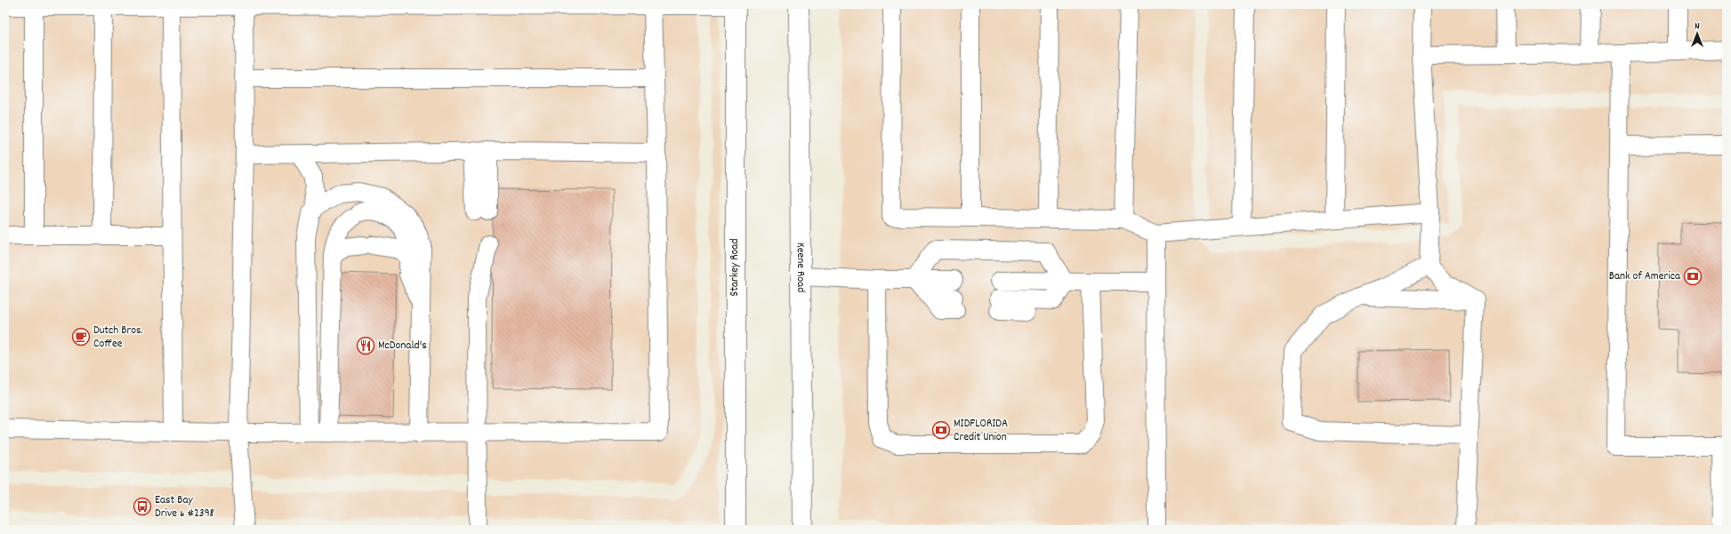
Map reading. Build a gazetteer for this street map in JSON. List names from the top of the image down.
{
  "streets": {
    "main road": ["Starkey Road", "Keene Road"]
  },
  "places": {
    "bank": ["Bank of America", "MIDFLORIDA Credit Union"],
    "cafe": ["Dutch Bros. Coffee"],
    "restaurant": ["McDonald's"],
    "bus stop": ["East Bay Drive & #2398"]
  },
  "north": "top"
}
